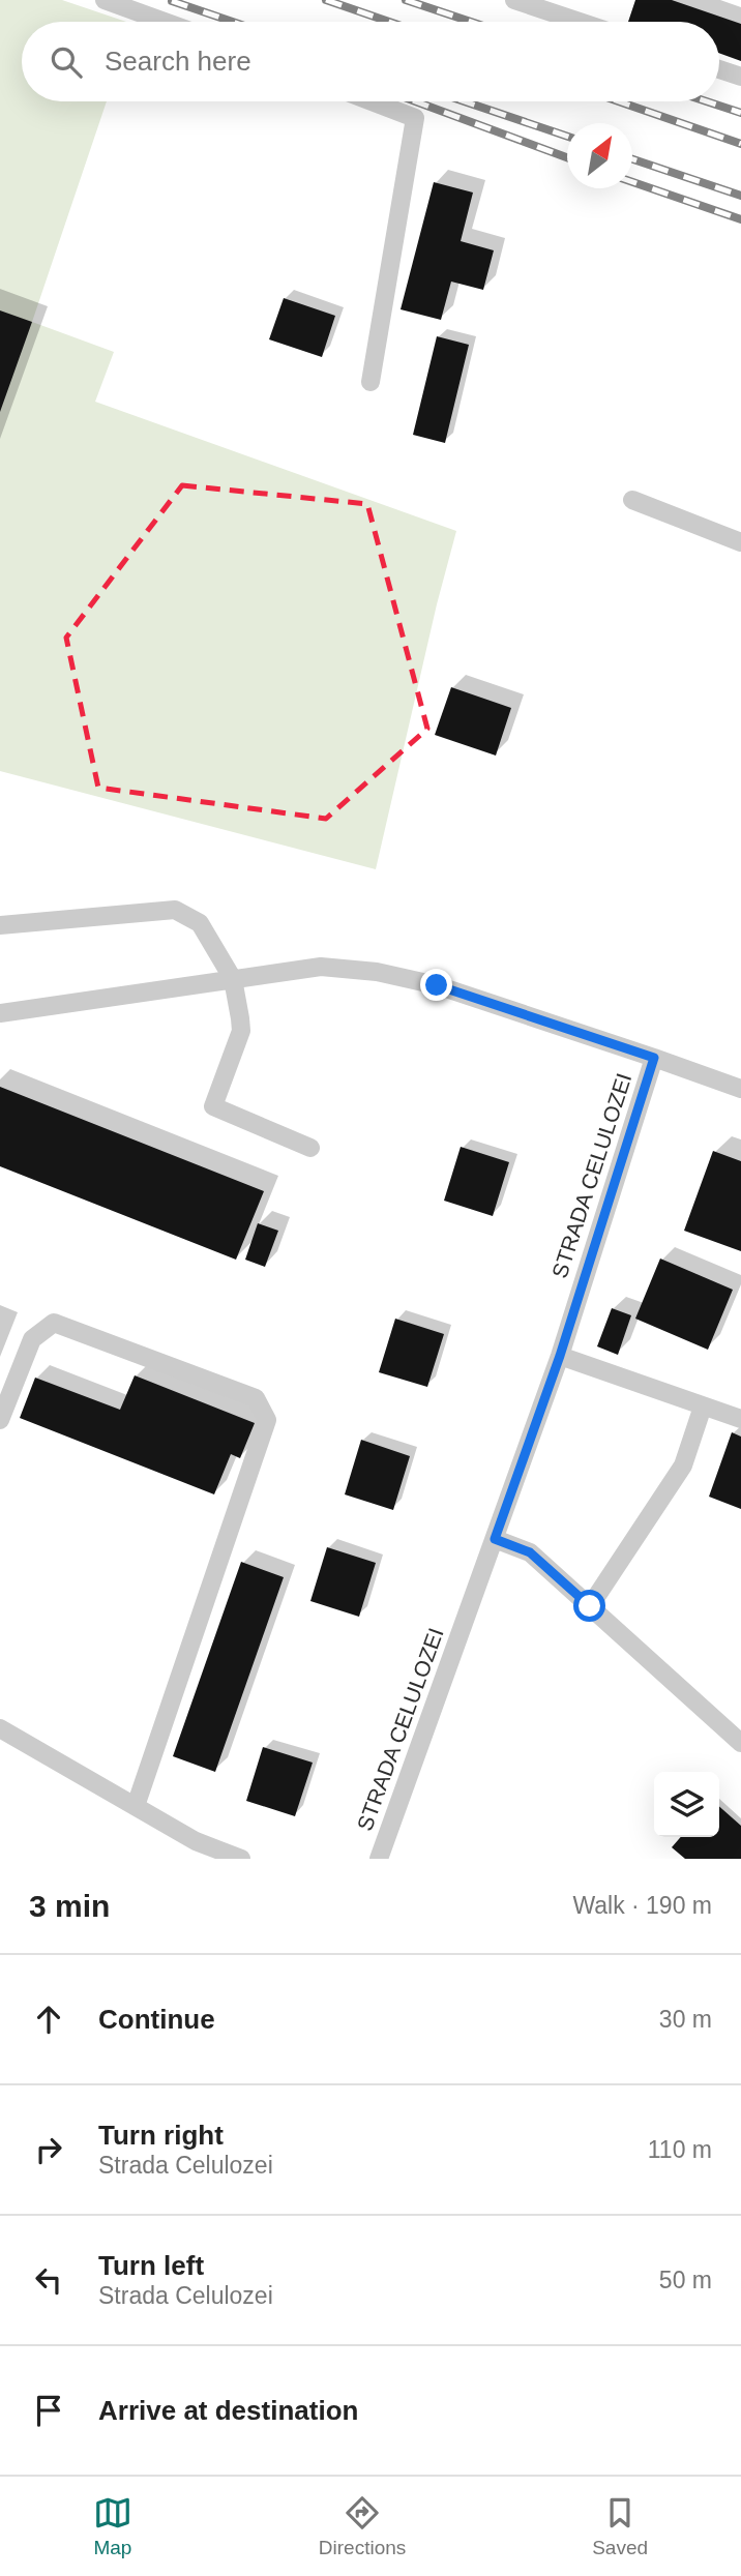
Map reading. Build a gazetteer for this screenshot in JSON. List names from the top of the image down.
{
  "streets": {
    "lane": ["STRADA CELULOZEI"]
  },
  "north": "top right",
  "page": {
    "search": "Search here",
    "heading": ["3 min", "Walk · 190 m"],
    "list": [
      ["Continue", "30 m"],
      ["Turn right", "Strada Celulozei", "110 m"],
      ["Turn left", "Strada Celulozei", "50 m"],
      "Arrive at destination"
    ],
    "nav": ["Map", "Directions", "Saved"]
  }
}
